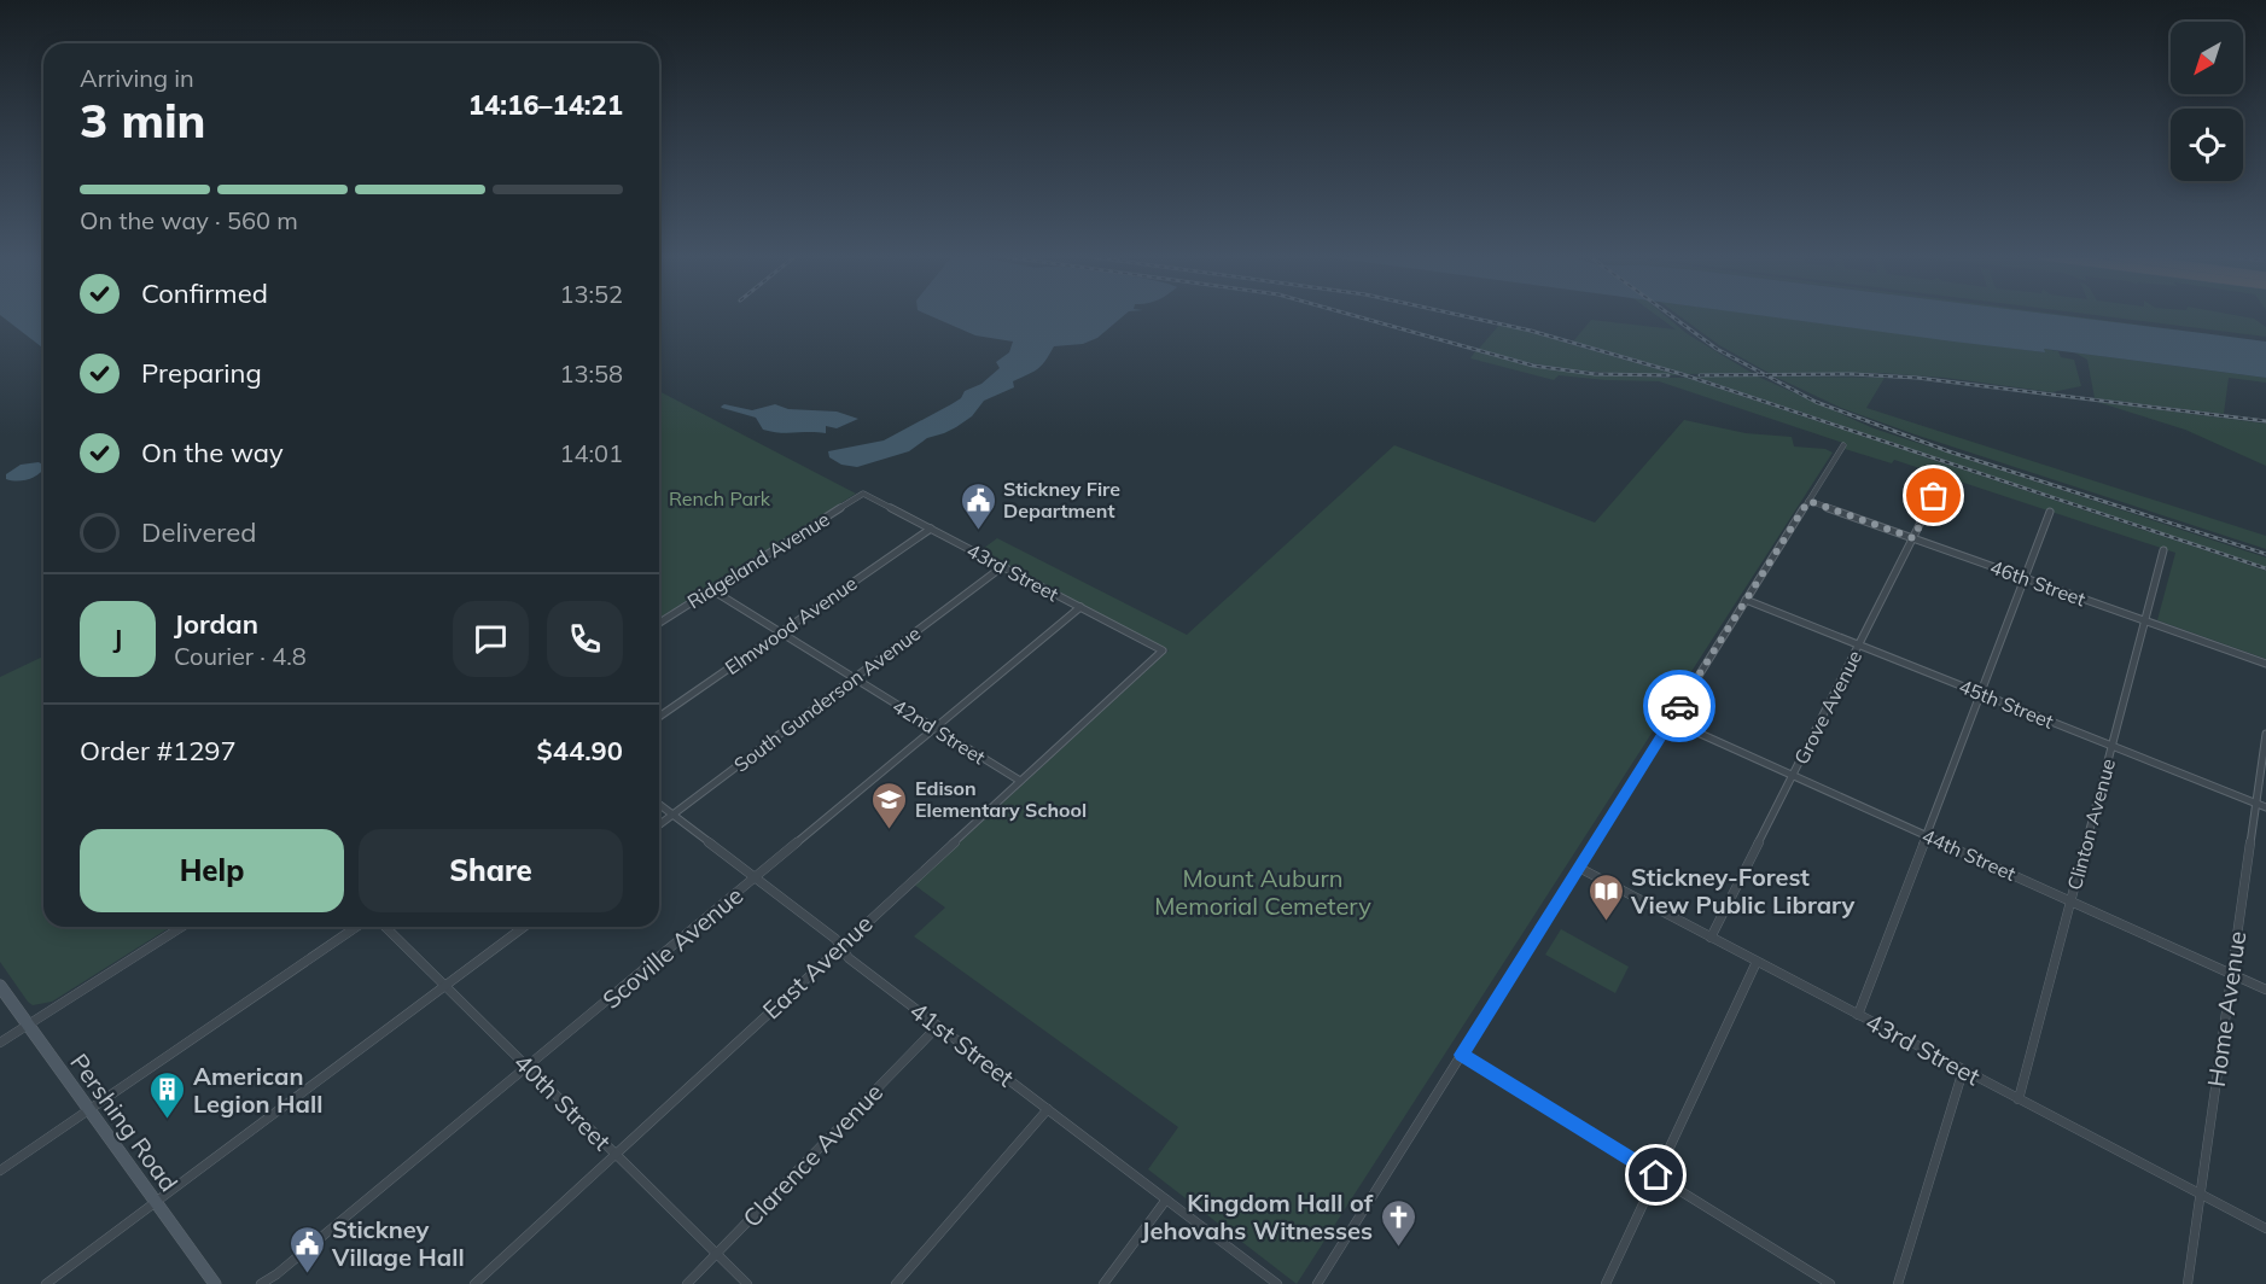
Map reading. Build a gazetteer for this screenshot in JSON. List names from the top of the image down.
{
  "streets": {
    "main road": ["Pershing Road"],
    "street": [
      "Ridgeland Avenue",
      "43rd Street",
      "46th Street",
      "Elmwood Avenue",
      "South Gunderson Avenue",
      "45th Street",
      "Grove Avenue",
      "42nd Street",
      "Clinton Avenue",
      "44th Street",
      "Scoville Avenue",
      "East Avenue",
      "Home Avenue",
      "41st Street",
      "40th Street",
      "Clarence Avenue"
    ]
  },
  "crossings": [
    ["Ridgeland Avenue", "43rd Street"],
    ["Ridgeland Avenue", "42nd Street"],
    ["43rd Street", "Elmwood Avenue"],
    ["43rd Street", "South Gunderson Avenue"],
    ["43rd Street", "Grove Avenue"],
    ["43rd Street", "Clinton Avenue"],
    ["43rd Street", "Scoville Avenue"],
    ["43rd Street", "East Avenue"],
    ["43rd Street", "Home Avenue"],
    ["46th Street", "Grove Avenue"],
    ["46th Street", "Clinton Avenue"],
    ["Elmwood Avenue", "42nd Street"],
    ["South Gunderson Avenue", "42nd Street"],
    ["South Gunderson Avenue", "41st Street"],
    ["45th Street", "Grove Avenue"],
    ["45th Street", "Clinton Avenue"],
    ["45th Street", "Home Avenue"],
    ["Grove Avenue", "44th Street"],
    ["42nd Street", "Scoville Avenue"],
    ["42nd Street", "East Avenue"],
    ["Clinton Avenue", "44th Street"],
    ["44th Street", "Home Avenue"],
    ["Scoville Avenue", "41st Street"],
    ["Scoville Avenue", "40th Street"],
    ["East Avenue", "41st Street"],
    ["East Avenue", "40th Street"],
    ["41st Street", "Clarence Avenue"],
    ["40th Street", "Clarence Avenue"]
  ],
  "parks": ["Rench Park", "Mount Auburn Memorial Cemetery"],
  "places": {
    "public building": ["Stickney Fire Department", "Stickney Village Hall"],
    "school or university": ["Edison Elementary School"],
    "library": ["Stickney-Forest View Public Library"],
    "building": ["American Legion Hall"],
    "church": ["Kingdom Hall of Jehovahs Witnesses"]
  },
  "north": "bottom left",
  "page": {
    "heading": ["3 min", "Arriving in", "14:16–14:21"],
    "panel": [
      "Jordan",
      "Courier · 4.8",
      "Order #1297",
      "$44.90"
    ],
    "bar": "On the way · 560 m",
    "list": [
      ["Confirmed", "13:52"],
      ["Preparing", "13:58"],
      ["On the way", "14:01"],
      "Delivered"
    ],
    "round": "J",
    "buttons": ["Help", "Share"]
  }
}
